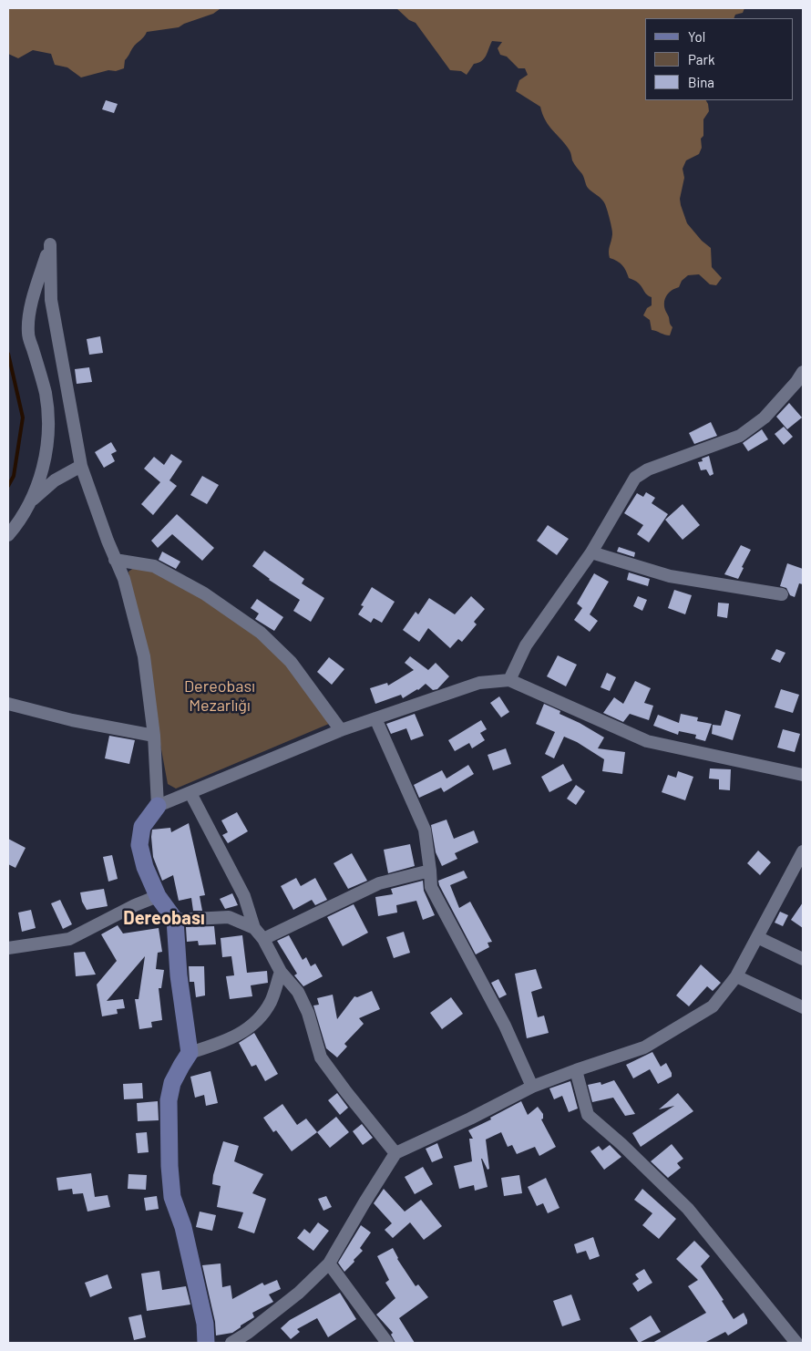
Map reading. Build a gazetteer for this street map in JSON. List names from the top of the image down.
{
  "districts": ["Dereobası"],
  "parks": ["Dereobası Mezarlığı"],
  "legend": ["Yol", "Park", "Bina"]
}
